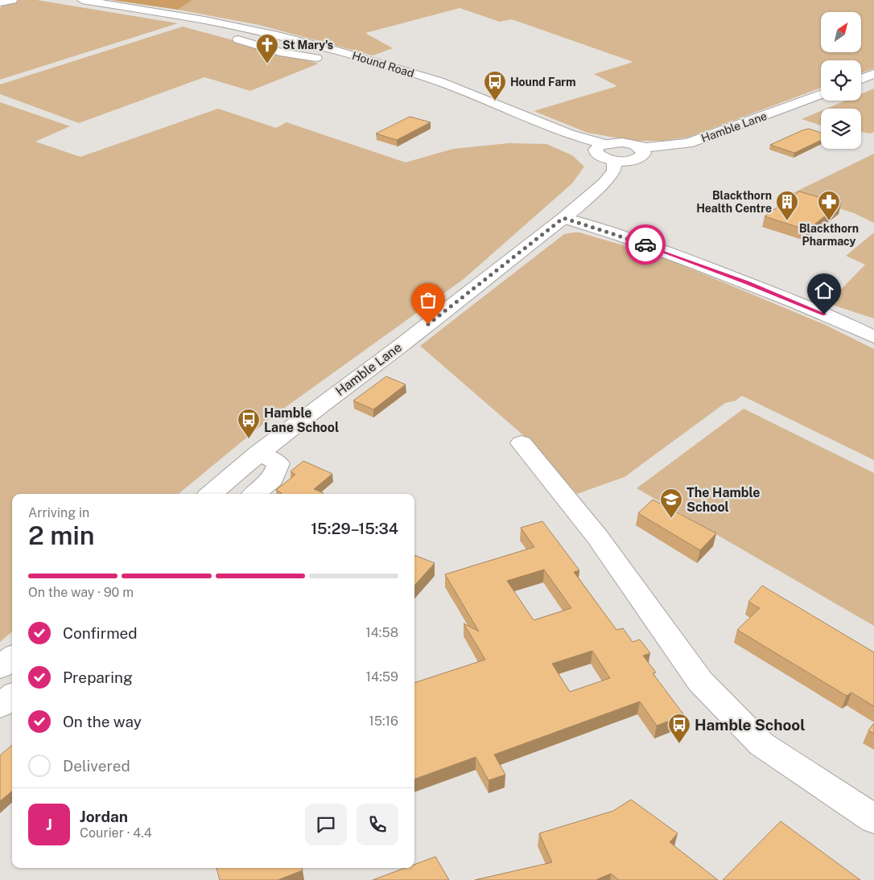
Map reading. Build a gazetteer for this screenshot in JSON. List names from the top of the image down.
{
  "streets": {
    "street": ["Hound Road", "Hamble Lane"]
  },
  "crossings": [
    ["Hound Road", "Hamble Lane"]
  ],
  "places": {
    "church": ["St Mary's"],
    "bus stop": ["Hound Farm", "Hamble Lane School", "Hamble School"],
    "building": ["Blackthorn Health Centre"],
    "pharmacy": ["Blackthorn Pharmacy"],
    "school or university": ["The Hamble School"]
  },
  "north": "top right",
  "page": {
    "heading": ["2 min", "Arriving in", "15:29–15:34"],
    "panel": ["Jordan", "Courier · 4.4"],
    "bar": "On the way · 90 m",
    "list": [
      ["Confirmed", "14:58"],
      ["Preparing", "14:59"],
      ["On the way", "15:16"],
      "Delivered"
    ],
    "round": "J"
  }
}
